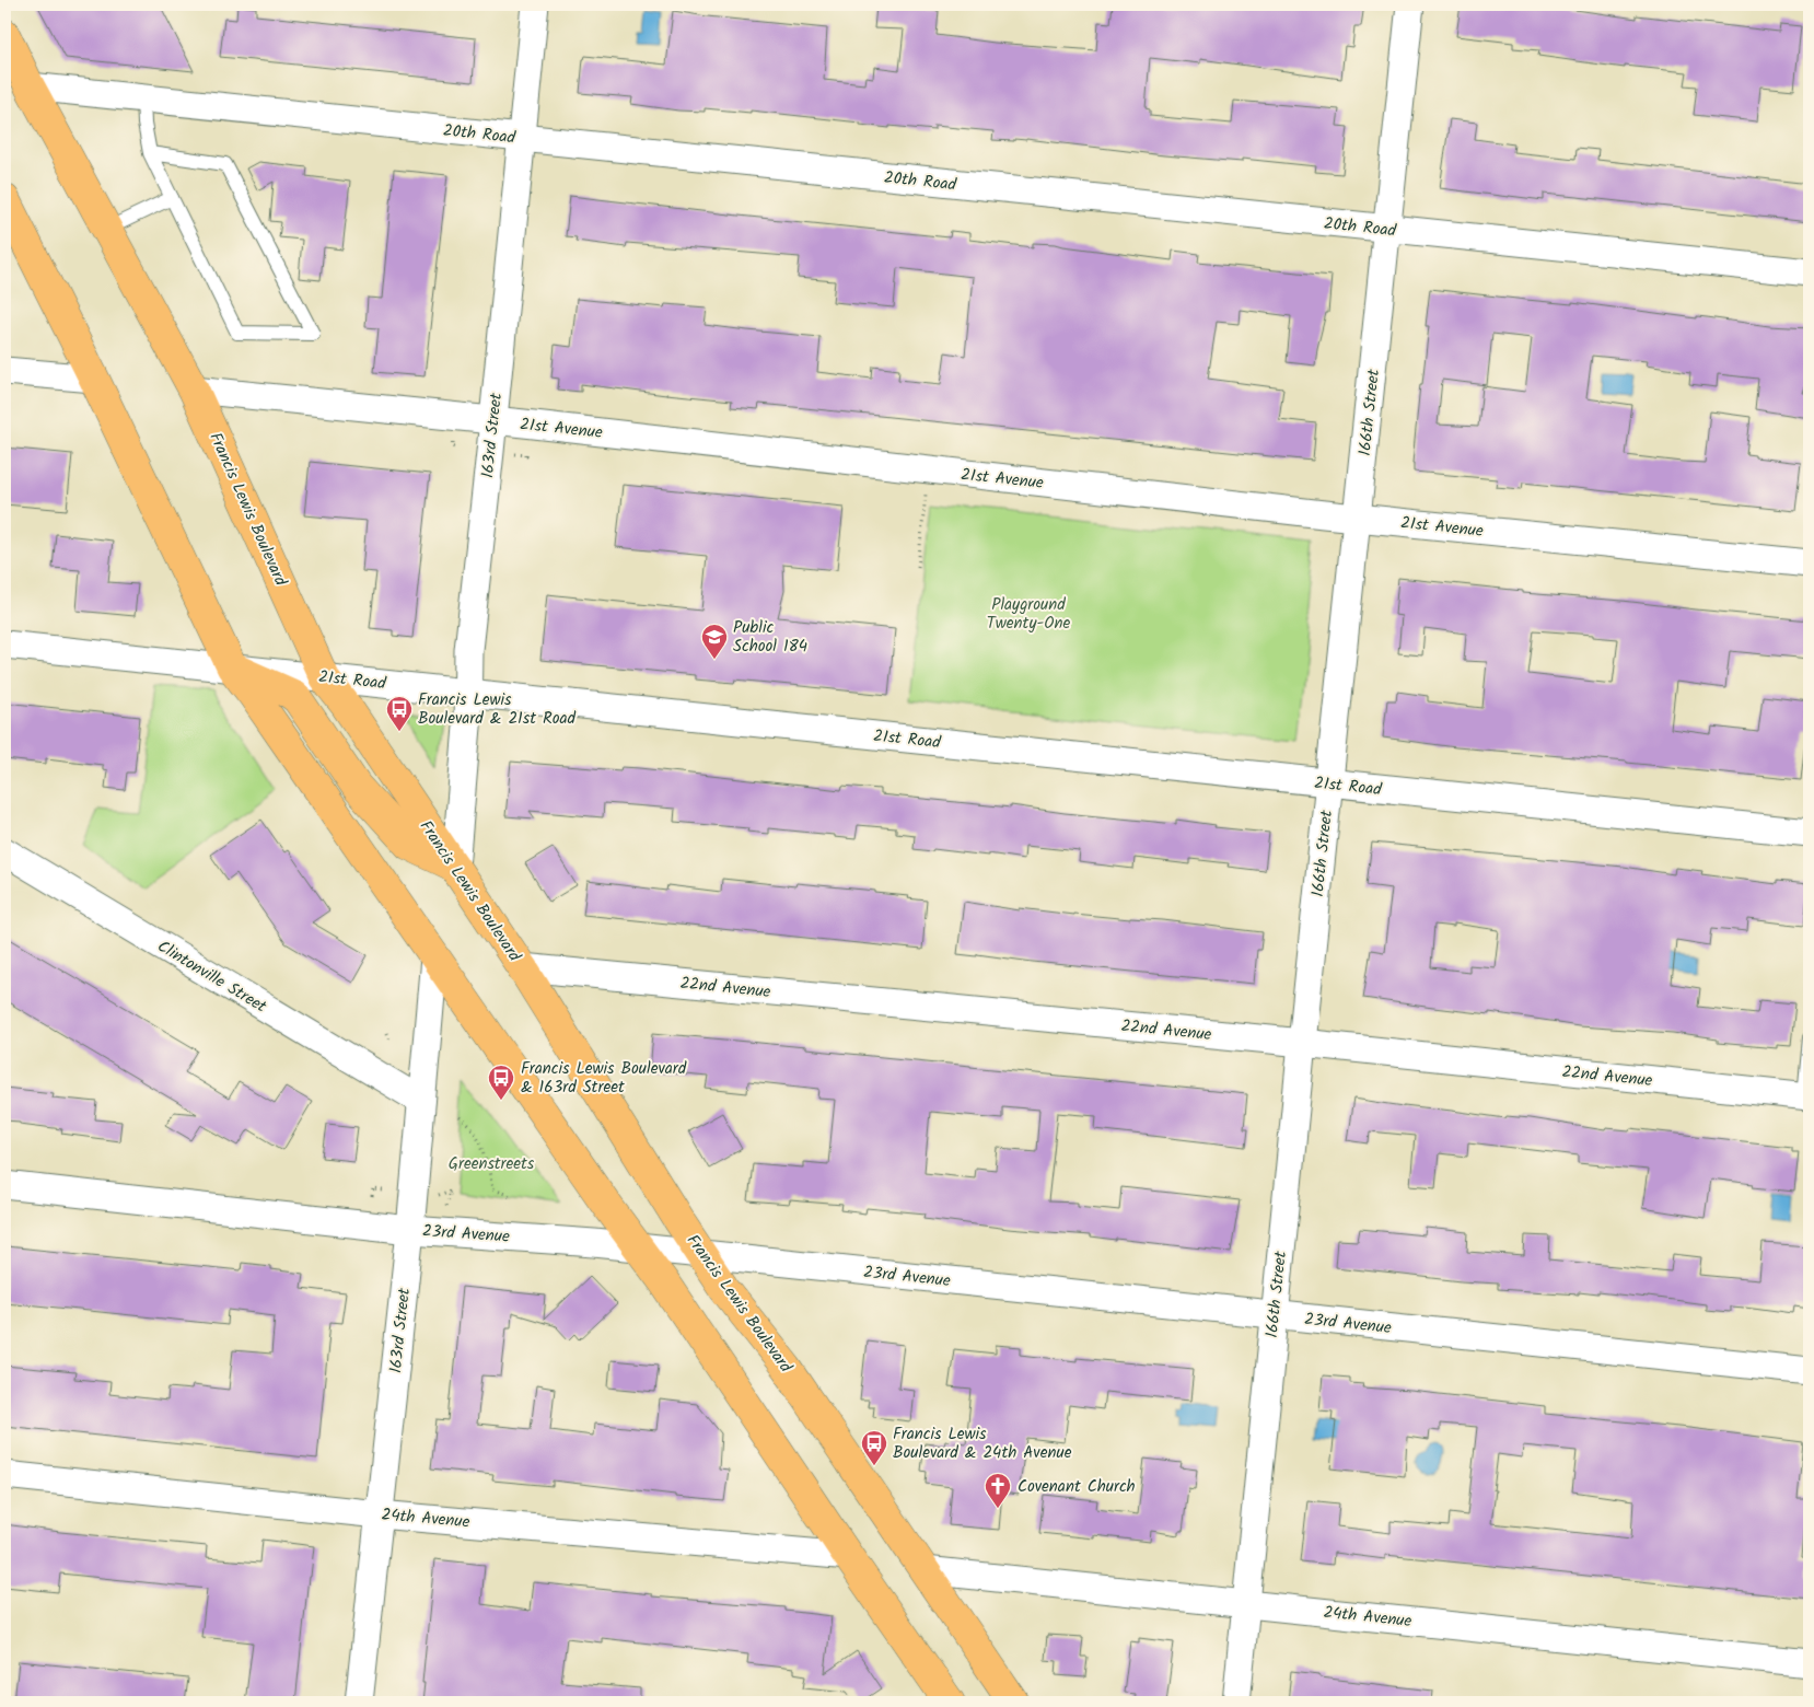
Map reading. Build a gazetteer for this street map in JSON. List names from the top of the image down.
{
  "streets": {
    "main road": ["Francis Lewis Boulevard"],
    "street": [
      "20th Road",
      "166th Street",
      "21st Avenue",
      "163rd Street",
      "21st Road",
      "Clintonville Street",
      "22nd Avenue",
      "23rd Avenue",
      "24th Avenue"
    ]
  },
  "crossings": [
    ["20th Road", "166th Street"],
    ["20th Road", "163rd Street"],
    ["20th Road", "Francis Lewis Boulevard"],
    ["166th Street", "21st Avenue"],
    ["166th Street", "21st Road"],
    ["166th Street", "22nd Avenue"],
    ["166th Street", "23rd Avenue"],
    ["166th Street", "24th Avenue"],
    ["21st Avenue", "163rd Street"],
    ["21st Avenue", "Francis Lewis Boulevard"],
    ["163rd Street", "Francis Lewis Boulevard"],
    ["163rd Street", "21st Road"],
    ["163rd Street", "Clintonville Street"],
    ["163rd Street", "23rd Avenue"],
    ["163rd Street", "24th Avenue"],
    ["Francis Lewis Boulevard", "21st Road"],
    ["Francis Lewis Boulevard", "22nd Avenue"],
    ["Francis Lewis Boulevard", "23rd Avenue"],
    ["Francis Lewis Boulevard", "24th Avenue"]
  ],
  "parks": ["Playground Twenty-One", "Greenstreets"],
  "places": {
    "school or university": ["Public School 184"],
    "bus stop": ["Francis Lewis Boulevard & 21st Road", "Francis Lewis Boulevard & 163rd Street", "Francis Lewis Boulevard & 24th Avenue"],
    "church": ["Covenant Church"]
  }
}
